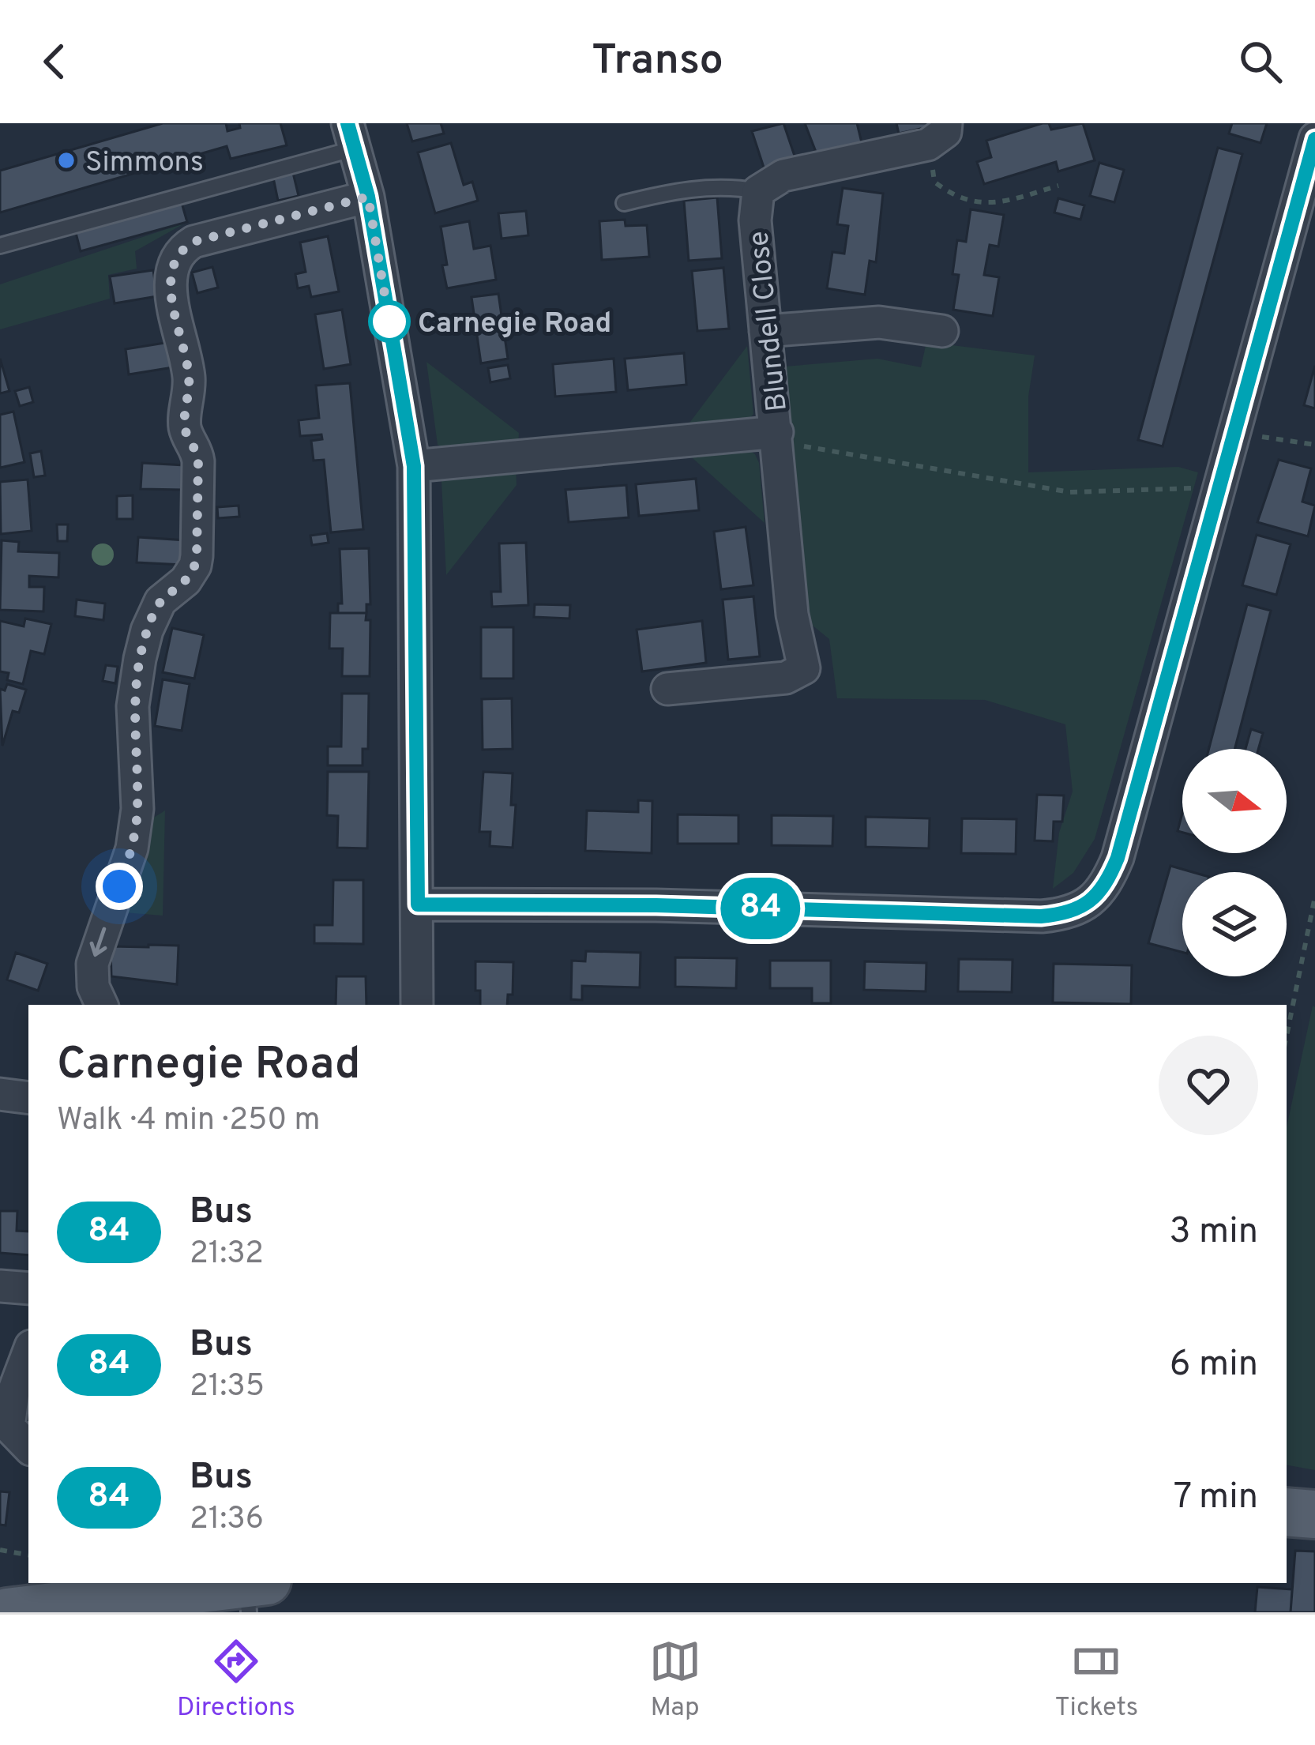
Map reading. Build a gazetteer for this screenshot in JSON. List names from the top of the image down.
{
  "streets": {
    "street": ["Blundell Close"]
  },
  "places": ["Simmons", "Carnegie Road"],
  "lines": ["bus line 84"],
  "north": "right",
  "page": {
    "header": "Transo",
    "on_map": "84",
    "heading": ["Carnegie Road", "Walk · 4 min · 250 m"],
    "list": [
      {
        "mark": "84",
        "name": "Bus",
        "note": "21:32",
        "value": "3 min"
      },
      {
        "mark": "84",
        "name": "Bus",
        "note": "21:35",
        "value": "6 min"
      },
      {
        "mark": "84",
        "name": "Bus",
        "note": "21:36",
        "value": "7 min"
      }
    ],
    "tabs": ["Directions", "Map", "Tickets"]
  }
}
